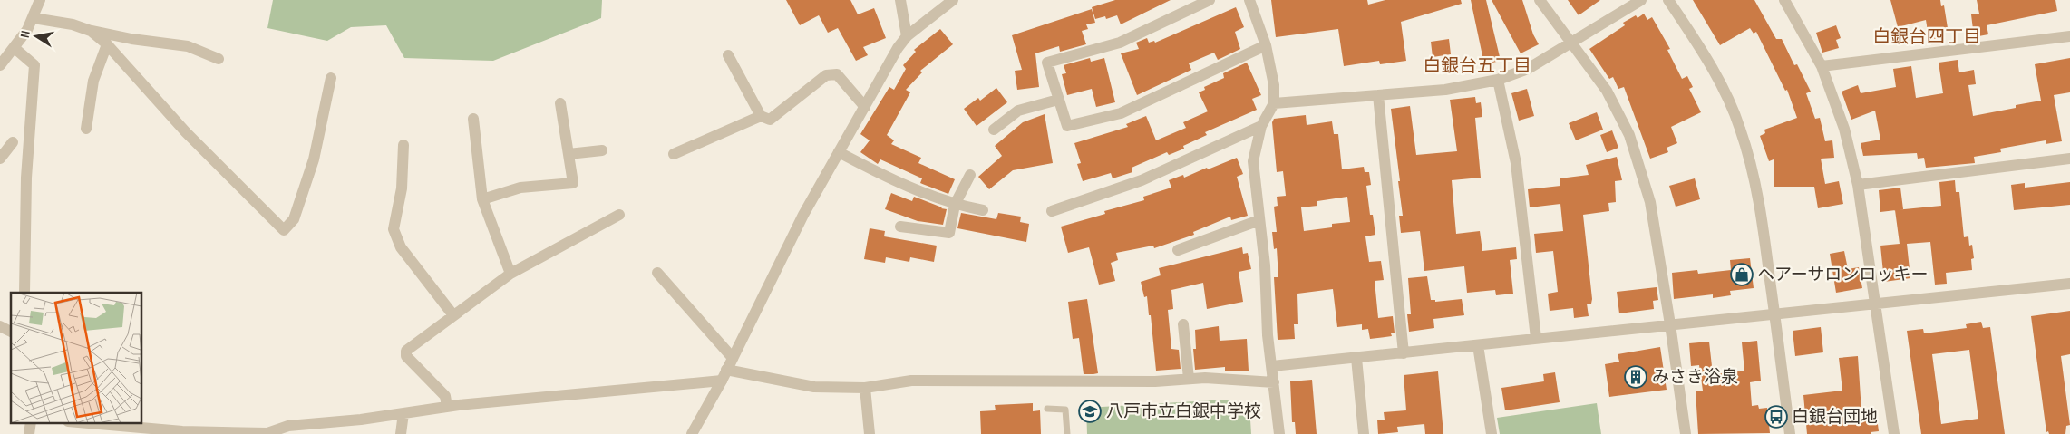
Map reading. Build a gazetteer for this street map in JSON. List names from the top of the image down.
{
  "districts": ["白銀台四丁目", "白銀台五丁目"],
  "places": {
    "shop": ["ヘアーサロンロッキー"],
    "building": ["みさき浴泉"],
    "school or university": ["八戸市立白銀中学校"],
    "bus stop": ["白銀台団地"]
  },
  "north": "left"
}
